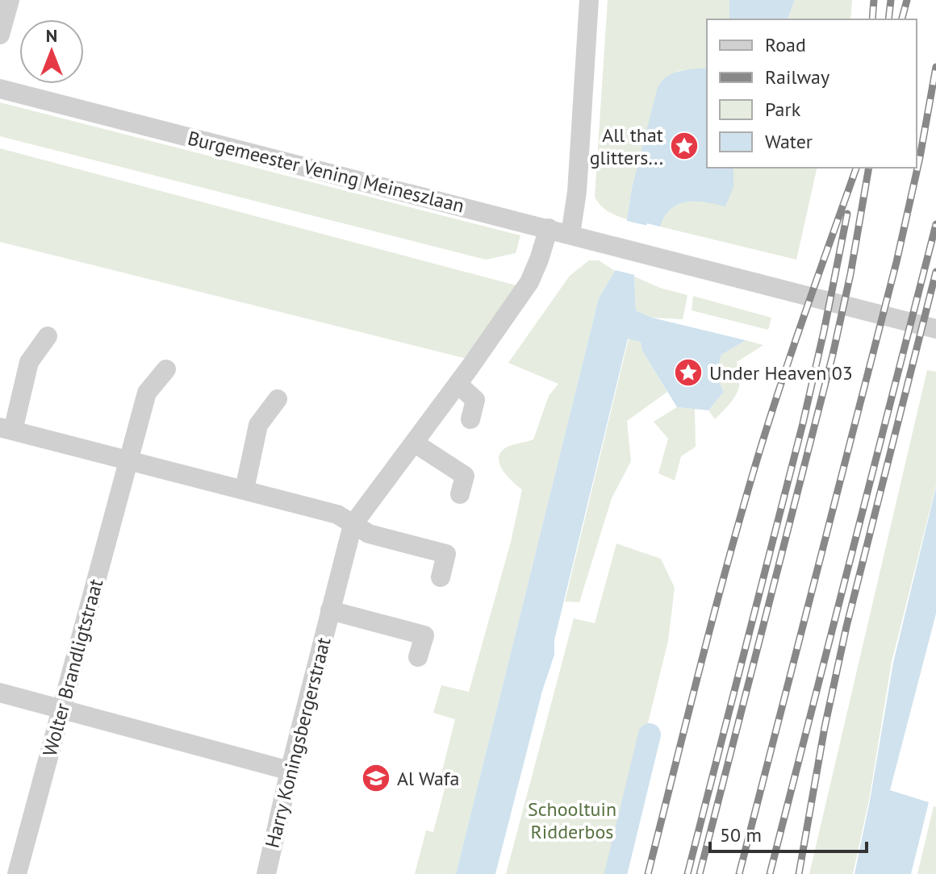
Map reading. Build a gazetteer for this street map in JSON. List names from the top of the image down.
{
  "streets": {
    "street": ["Burgemeester Vening Meineszlaan", "Wolter Brandligtstraat", "Harry Koningsbergerstraat"]
  },
  "crossings": [
    ["Burgemeester Vening Meineszlaan", "Harry Koningsbergerstraat"]
  ],
  "parks": ["Schooltuin Ridderbos"],
  "places": {
    "place": ["All that glitters...", "Under Heaven 03"],
    "school or university": ["Al Wafa"]
  },
  "legend": [
    "Road",
    "Railway",
    "Park",
    "Water"
  ],
  "scale_bar": "50 m",
  "north": "top"
}
